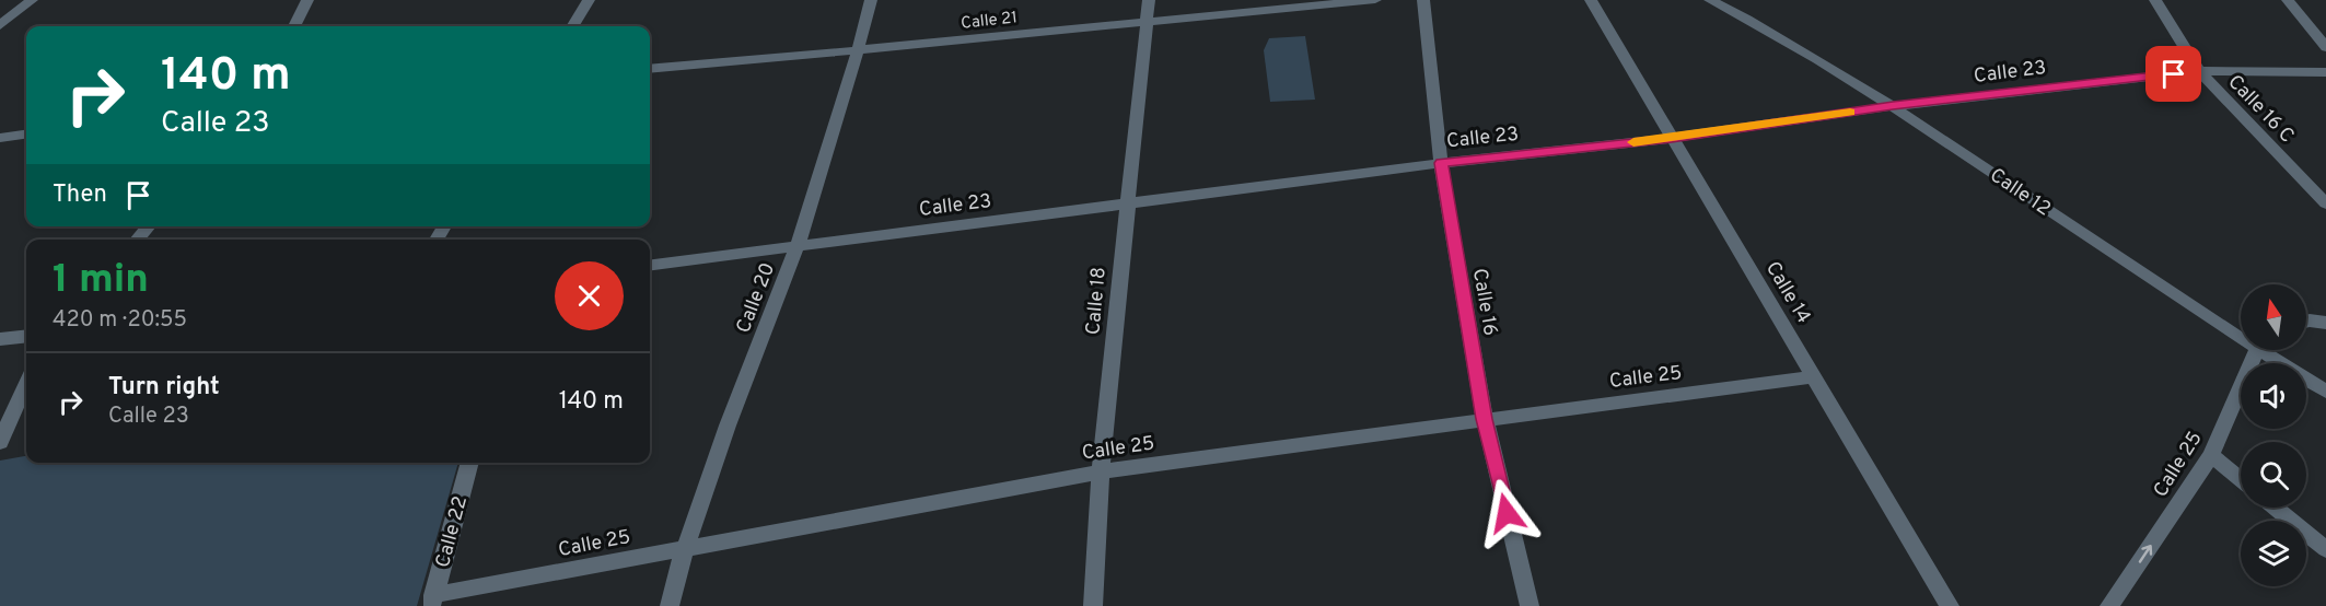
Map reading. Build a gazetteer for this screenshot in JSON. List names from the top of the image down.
{
  "streets": {
    "street": [
      "Calle 21",
      "Calle 23",
      "Calle 16 C",
      "Calle 12",
      "Calle 14",
      "Calle 20",
      "Calle 18",
      "Calle 16",
      "Calle 25",
      "Calle 22"
    ]
  },
  "crossings": [
    ["Calle 21", "Calle 20"],
    ["Calle 21", "Calle 18"],
    ["Calle 23", "Calle 16 C"],
    ["Calle 23", "Calle 12"],
    ["Calle 23", "Calle 14"],
    ["Calle 23", "Calle 20"],
    ["Calle 23", "Calle 18"],
    ["Calle 23", "Calle 16"],
    ["Calle 14", "Calle 25"],
    ["Calle 20", "Calle 25"],
    ["Calle 18", "Calle 25"],
    ["Calle 16", "Calle 25"],
    ["Calle 25", "Calle 22"]
  ],
  "north": "top",
  "page": {
    "turn": ["140 m", "Calle 23"],
    "then": "Then",
    "heading": ["1 min", "420 m · 20:55"],
    "list": [
      {
        "name": "Turn right",
        "note": "Calle 23",
        "value": "140 m"
      }
    ]
  }
}
